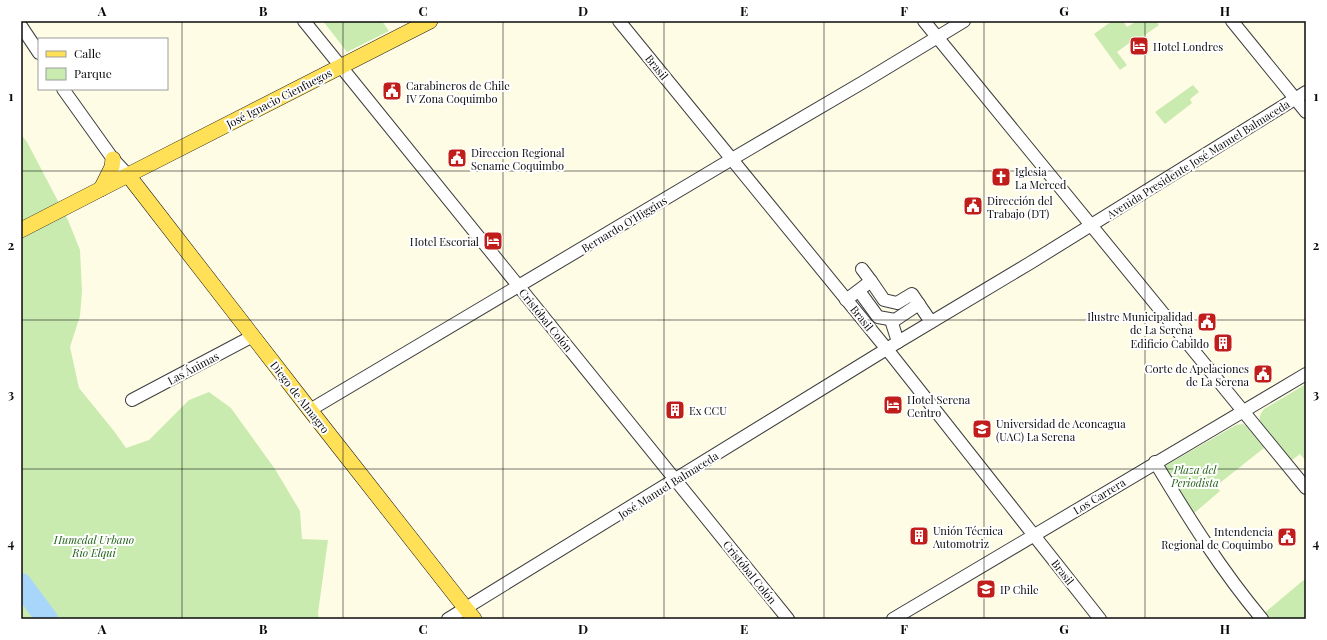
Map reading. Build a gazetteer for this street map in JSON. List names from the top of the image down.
{
  "streets": {
    "main road": ["José Ignacio Cienfuegos", "Diego de Almagro"],
    "street": [
      "Brasil",
      "Avenida Presidente José Manuel Balmaceda",
      "Bernardo O'Higgins",
      "Cristóbal Colón",
      "Las Ánimas",
      "José Manuel Balmaceda",
      "Los Carrera"
    ]
  },
  "crossings": [
    ["Brasil", "Bernardo O'Higgins"],
    ["Brasil", "José Manuel Balmaceda"],
    ["Brasil", "Los Carrera"],
    ["José Ignacio Cienfuegos", "Cristóbal Colón"],
    ["José Ignacio Cienfuegos", "Diego de Almagro"],
    ["Bernardo O'Higgins", "Cristóbal Colón"],
    ["Bernardo O'Higgins", "Diego de Almagro"],
    ["Cristóbal Colón", "José Manuel Balmaceda"],
    ["Las Ánimas", "Diego de Almagro"],
    ["Diego de Almagro", "José Manuel Balmaceda"]
  ],
  "parks": ["Plaza del Periodista", "Humedal Urbano Río Elqui"],
  "places": {
    "hotel": ["Hotel Londres", "Hotel Escorial", "Hotel Serena Centro"],
    "public building": [
      "Carabineros de Chile IV Zona Coquimbo",
      "Direccion Regional Sename Coquimbo",
      "Dirección del Trabajo (DT)",
      "Ilustre Municipalidad de La Serena",
      "Corte de Apelaciones de La Serena",
      "Intendencia Regional de Coquimbo"
    ],
    "church": ["Iglesia La Merced"],
    "building": ["Edificio Cabildo", "Ex CCU", "Unión Técnica Automotriz"],
    "school or university": ["Universidad de Aconcagua (UAC) La Serena", "IP Chile"]
  },
  "legend": ["Calle", "Parque"],
  "grid": {
    "columns": [
      "A",
      "B",
      "C",
      "D",
      "E",
      "F",
      "G",
      "H"
    ],
    "rows": [
      "1",
      "2",
      "3",
      "4"
    ]
  }
}
